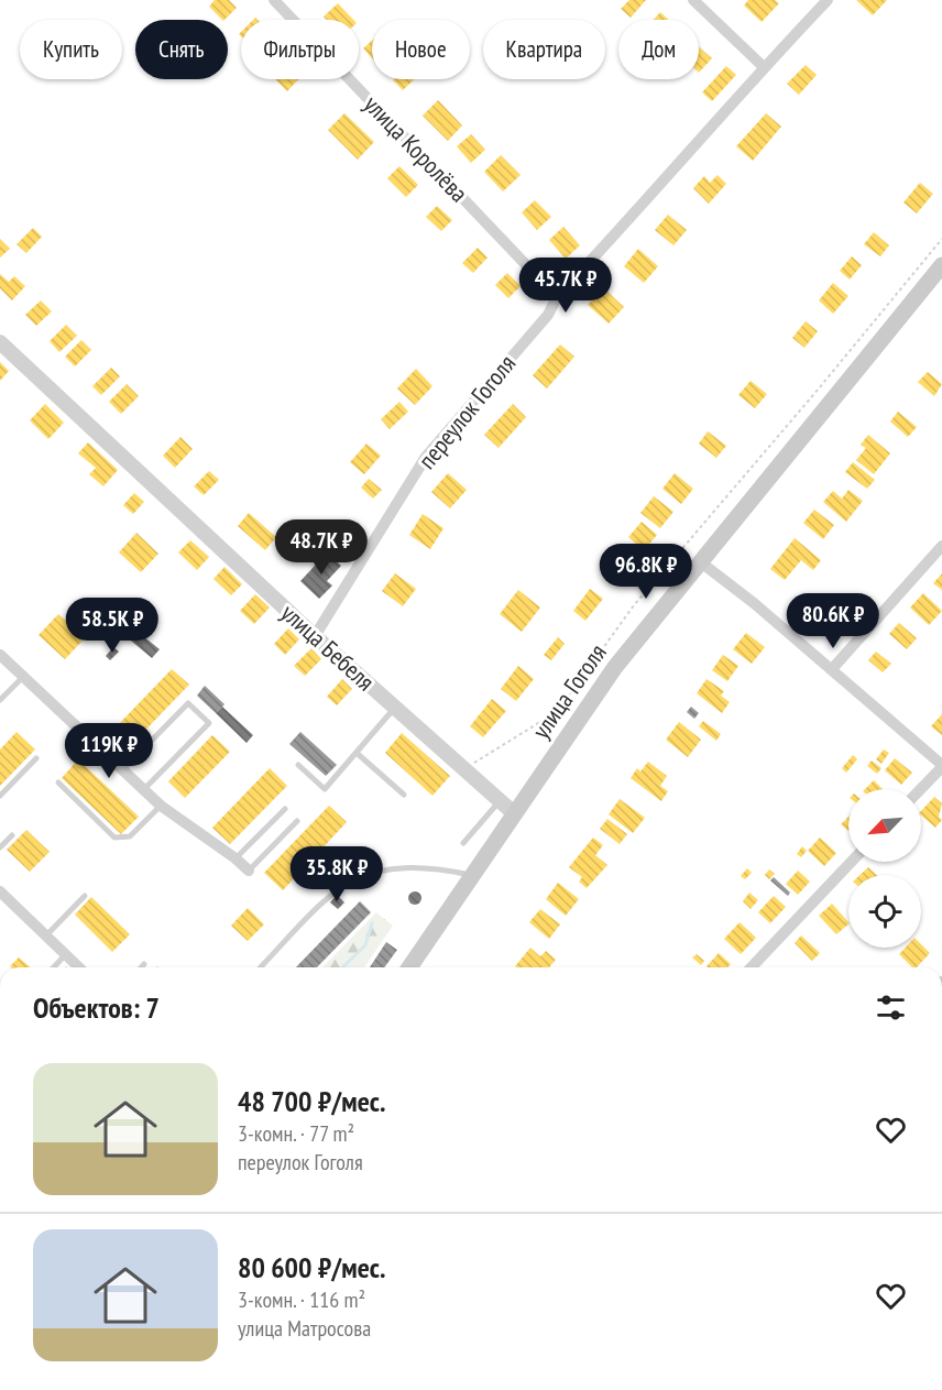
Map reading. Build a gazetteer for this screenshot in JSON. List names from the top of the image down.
{
  "streets": {
    "main road": ["улица Гоголя"],
    "street": ["улица Королёва", "переулок Гоголя", "улица Бебеля"]
  },
  "crossings": [
    ["улица Королёва", "переулок Гоголя"],
    ["переулок Гоголя", "улица Бебеля"],
    ["улица Бебеля", "улица Гоголя"]
  ],
  "north": "bottom left",
  "page": {
    "chip": [
      "Купить",
      "Снять",
      "Фильтры",
      "Новое",
      "Квартира",
      "Дом"
    ],
    "price": [
      "45.7K ₽",
      "48.7K ₽",
      "96.8K ₽",
      "80.6K ₽",
      "58.5K ₽",
      "119K ₽",
      "35.8K ₽"
    ],
    "heading": "Объектов: 7",
    "list": [
      {
        "name": "48 700 ₽/мес.",
        "note": "3-комн. · 77 m² · переулок Гоголя"
      },
      {
        "name": "80 600 ₽/мес.",
        "note": "3-комн. · 116 m² · улица Матросова"
      }
    ]
  }
}
